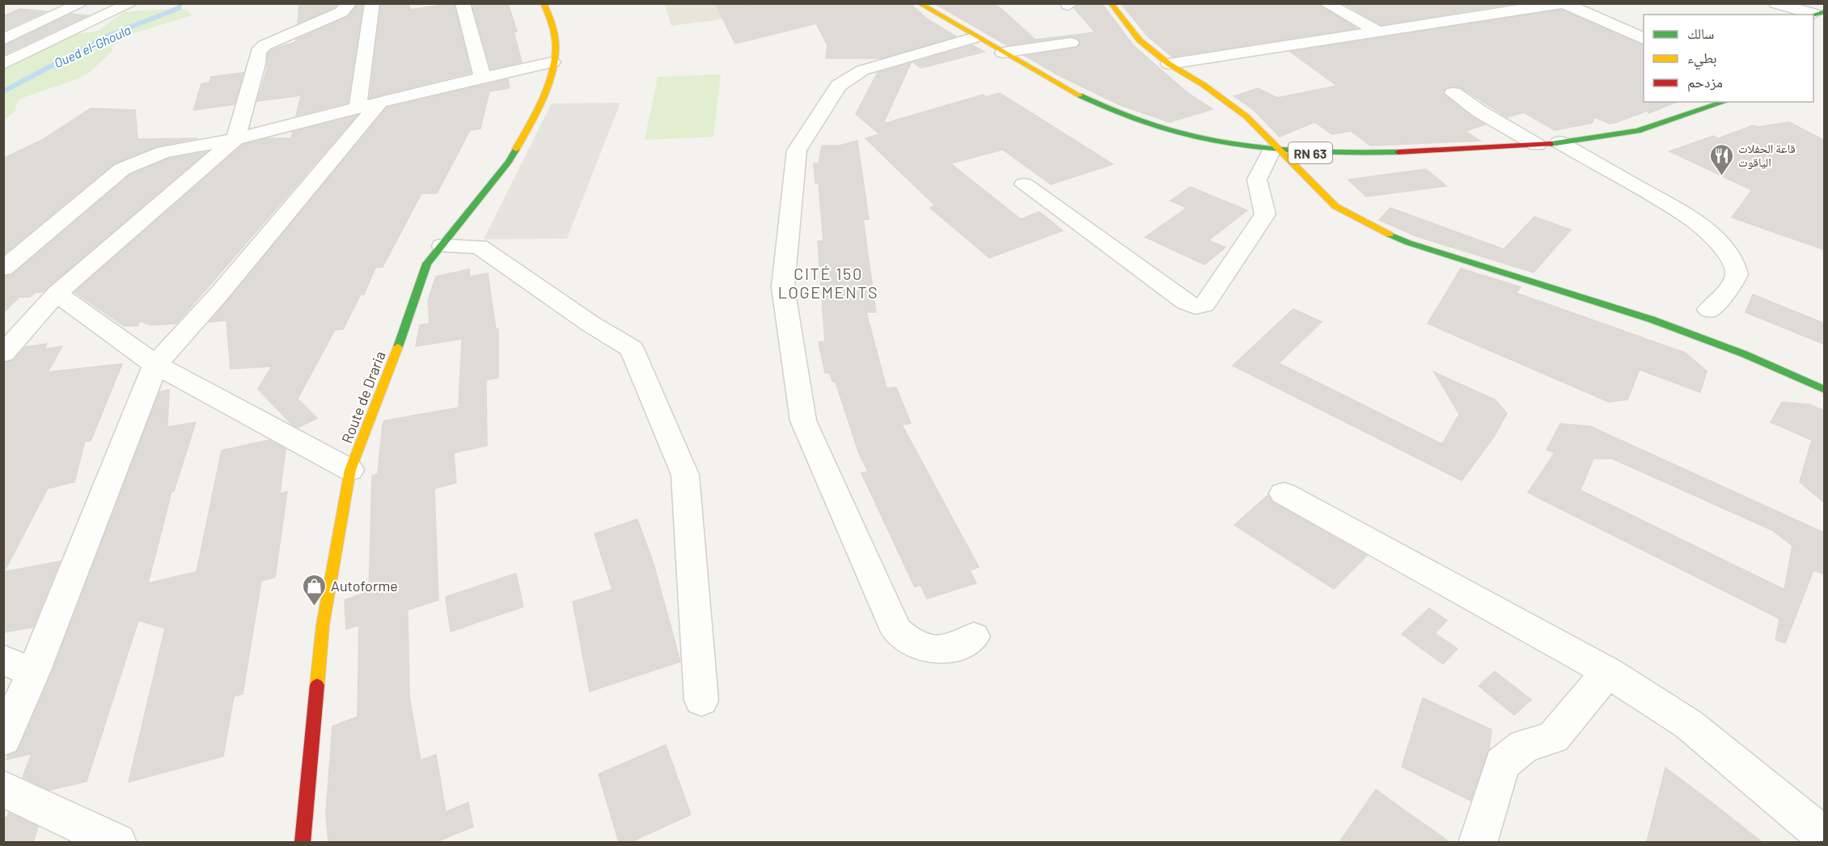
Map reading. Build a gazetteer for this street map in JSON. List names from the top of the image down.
{
  "streets": {
    "main road": ["RN 63", "Route de Draria"]
  },
  "districts": ["CITÉ 150 LOGEMENTS"],
  "water": ["Oued el-Ghoula"],
  "places": {
    "restaurant": ["قاعة الحفلات الياقوت"],
    "shop": ["Autoforme"]
  },
  "legend": ["سالك", "بطيء", "مزدحم"]
}
